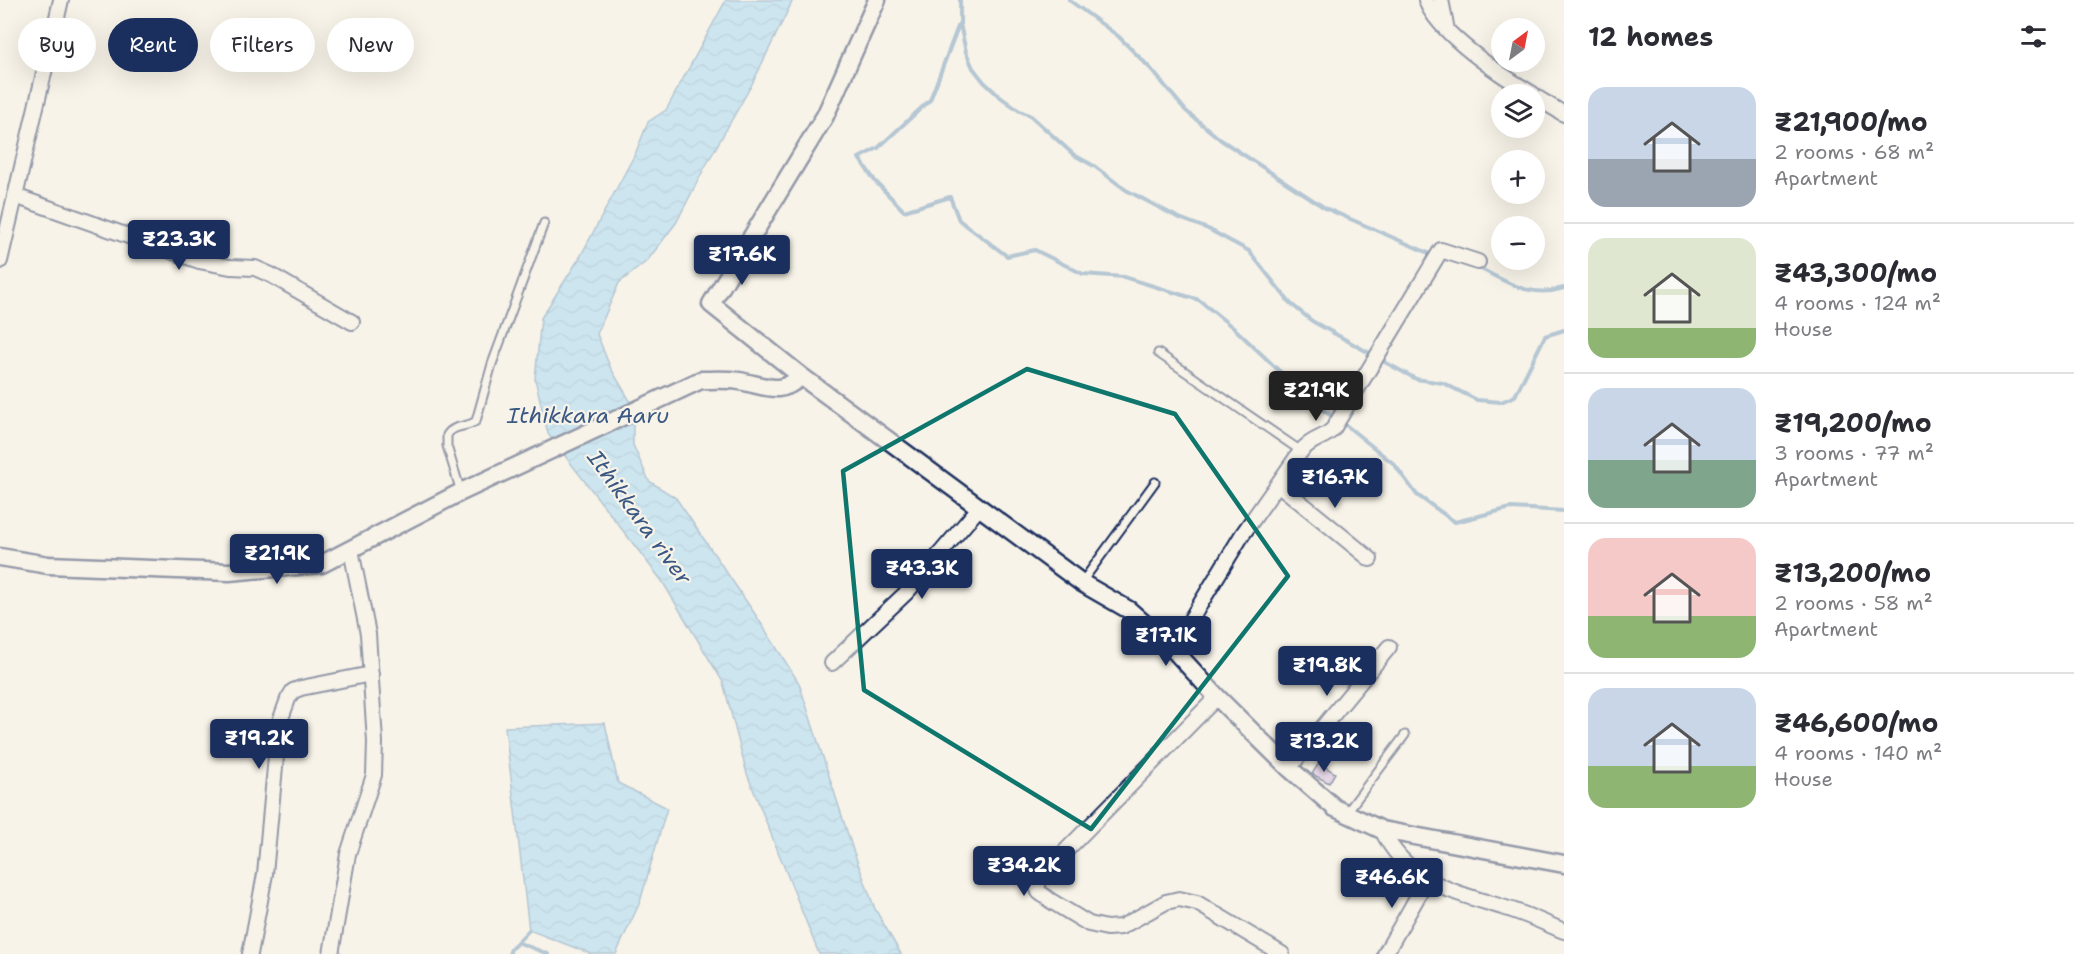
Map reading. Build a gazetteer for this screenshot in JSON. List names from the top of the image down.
{
  "water": ["Ithikkara Aaru", "Ithikkara river"],
  "north": "top right",
  "page": {
    "heading": "12 homes",
    "map_buttons": ["+", "−"],
    "chip": [
      "Buy",
      "Rent",
      "Filters",
      "New"
    ],
    "list": [
      {
        "name": "₹21,900/mo",
        "note": "2 rooms · 68 m² · Apartment"
      },
      {
        "name": "₹43,300/mo",
        "note": "4 rooms · 124 m² · House"
      },
      {
        "name": "₹19,200/mo",
        "note": "3 rooms · 77 m² · Apartment"
      },
      {
        "name": "₹13,200/mo",
        "note": "2 rooms · 58 m² · Apartment"
      },
      {
        "name": "₹46,600/mo",
        "note": "4 rooms · 140 m² · House"
      }
    ],
    "price": [
      "₹23.3K",
      "₹17.6K",
      "₹21.9K",
      "₹16.7K",
      "₹21.9K",
      "₹43.3K",
      "₹17.1K",
      "₹19.8K",
      "₹19.2K",
      "₹13.2K",
      "₹34.2K",
      "₹46.6K"
    ]
  }
}
